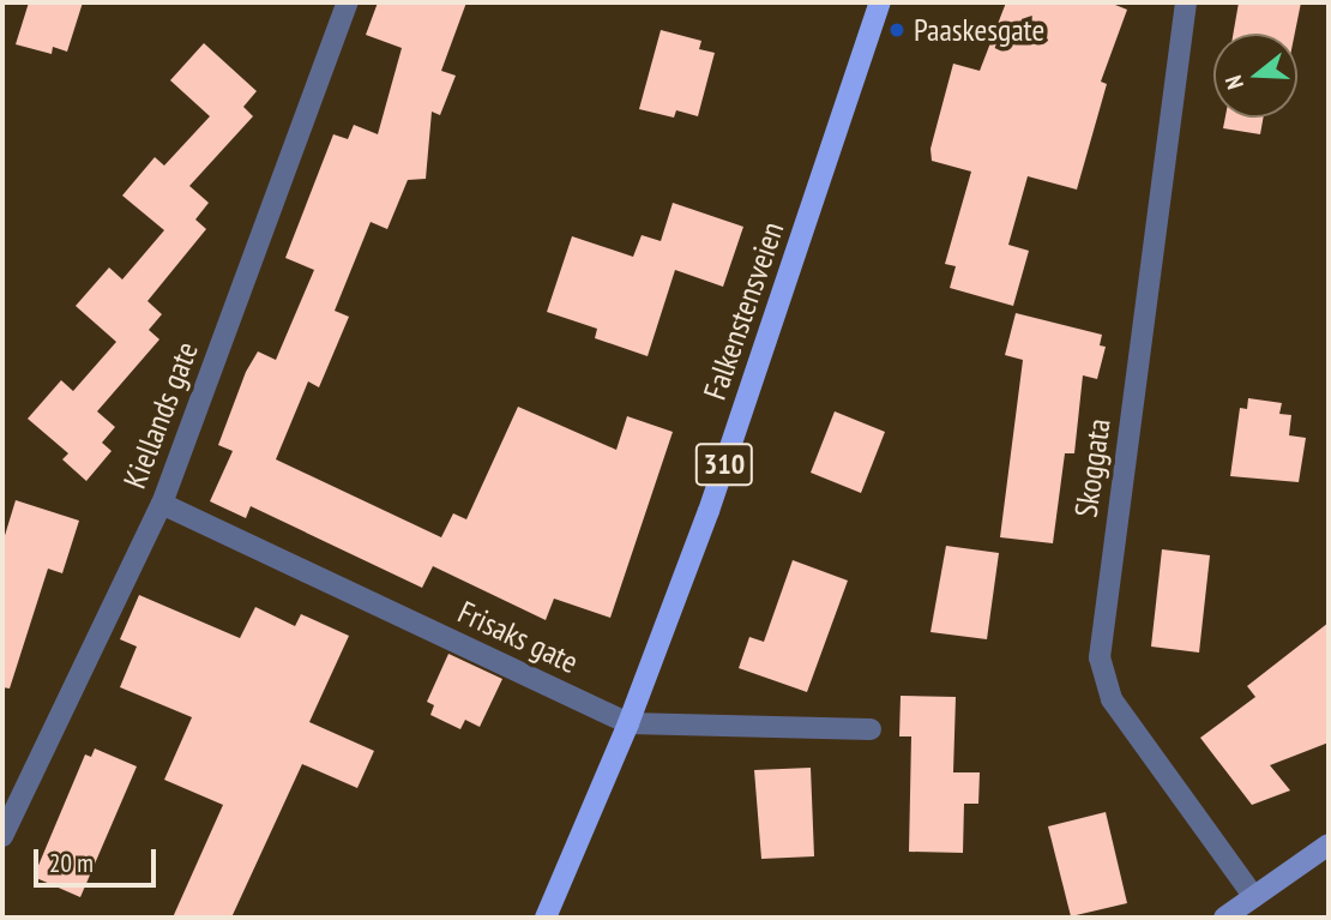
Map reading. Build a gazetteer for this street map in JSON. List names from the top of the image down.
{
  "streets": {
    "main road": ["Falkenstensveien", "310"],
    "street": ["Kiellands gate", "Skoggata", "Frisaks gate"]
  },
  "crossings": [
    ["Falkenstensveien", "Frisaks gate"],
    ["Kiellands gate", "Frisaks gate"]
  ],
  "places": ["Paaskesgate"],
  "scale_bar": "20 m",
  "north": "left"
}
